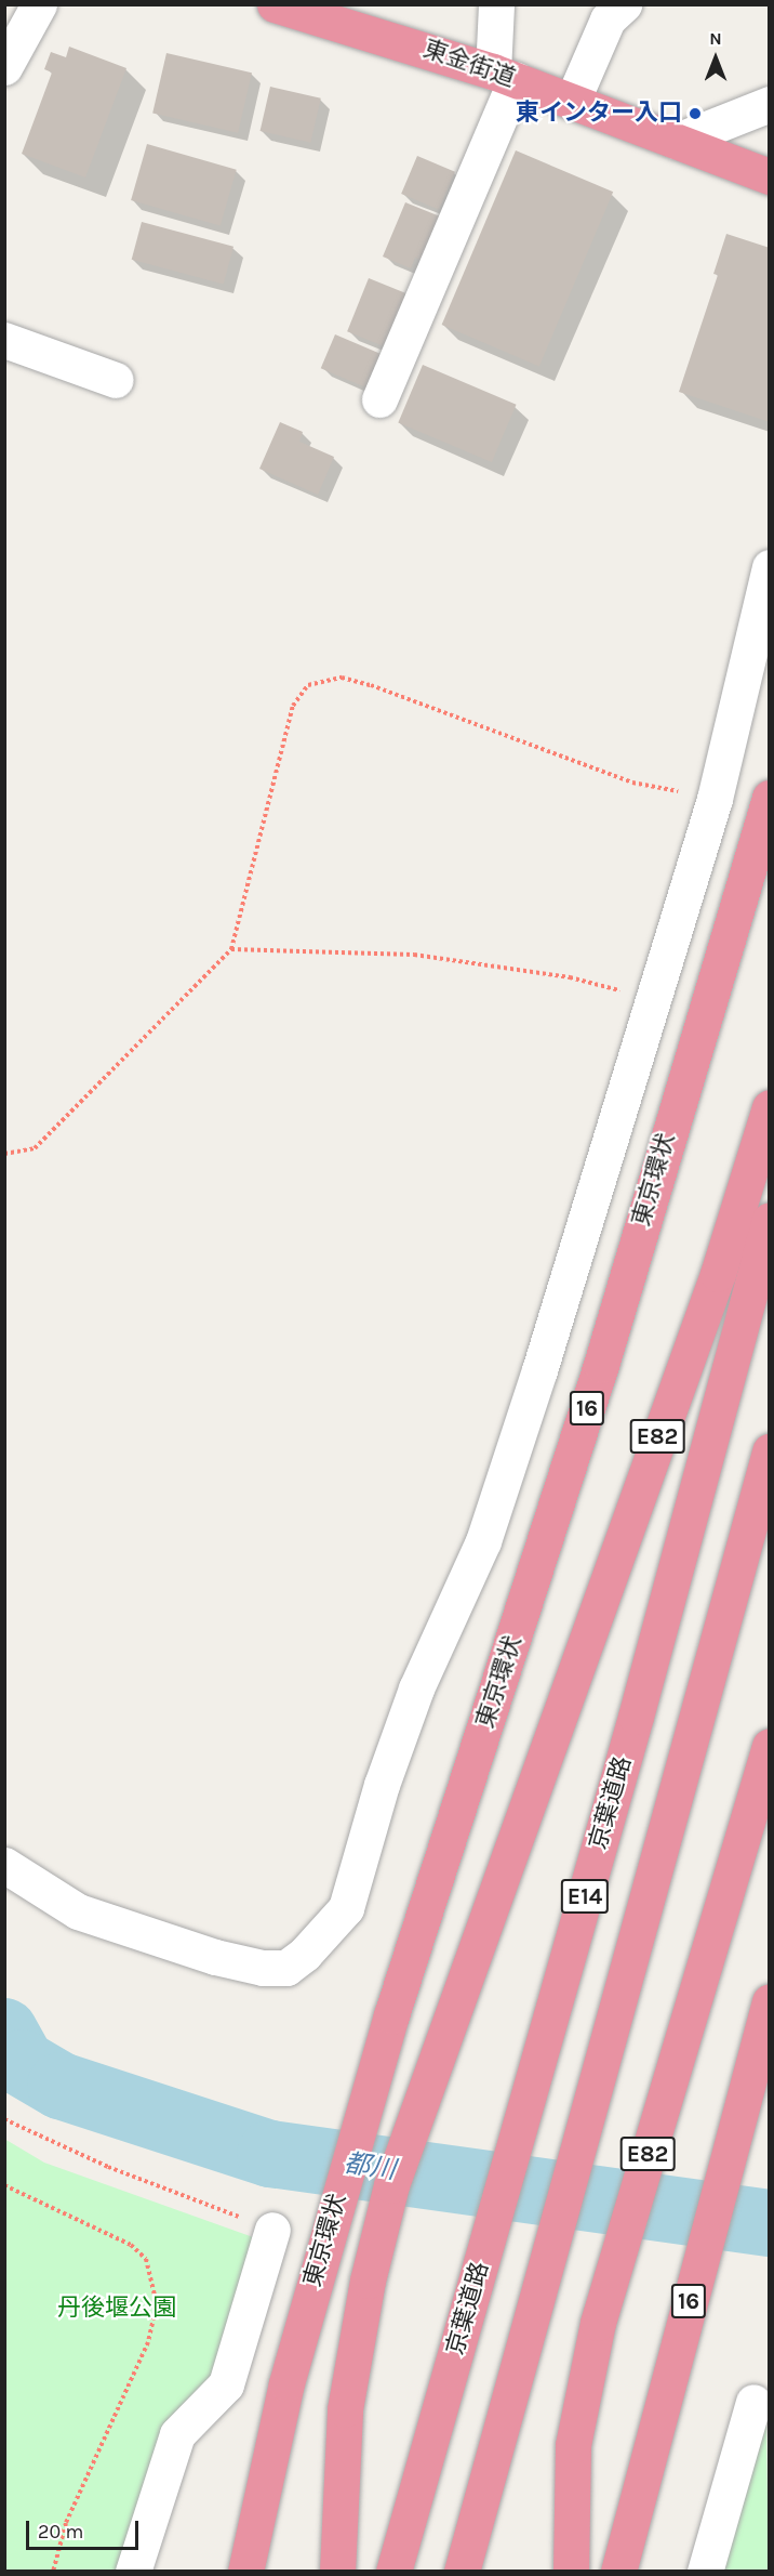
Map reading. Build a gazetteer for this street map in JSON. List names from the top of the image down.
{
  "streets": {
    "highway": [
      "東金街道",
      "東京環状",
      "16",
      "E82",
      "京葉道路",
      "E14"
    ]
  },
  "water": ["都川"],
  "parks": ["丹後堰公園"],
  "places": ["東インター入口"],
  "scale_bar": "20 m",
  "north": "top"
}
